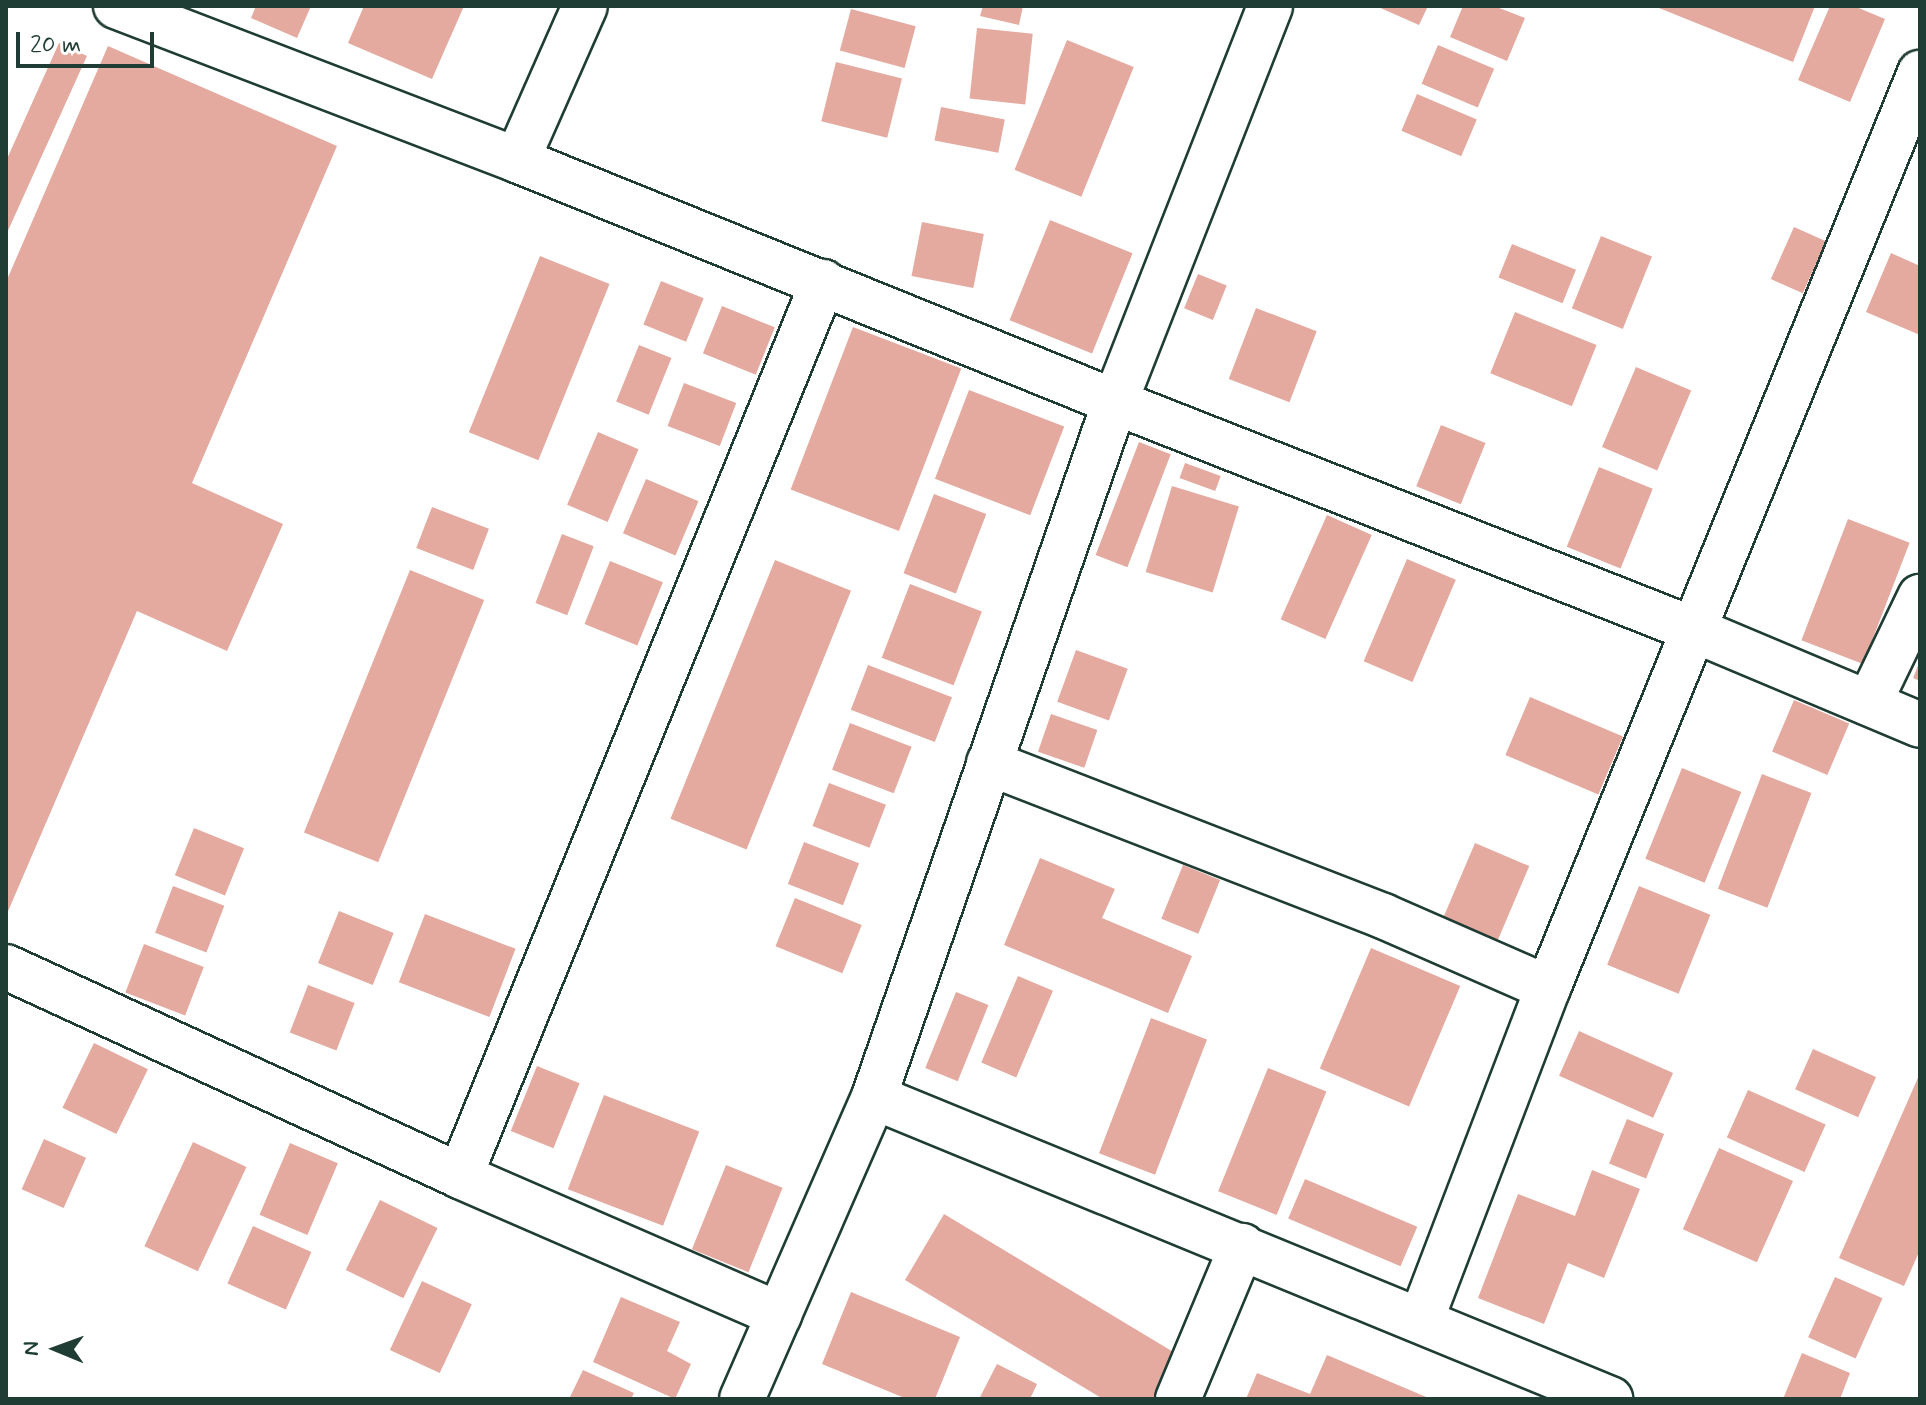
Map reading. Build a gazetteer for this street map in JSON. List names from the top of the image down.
{
  "scale_bar": "20 m",
  "north": "left"
}
